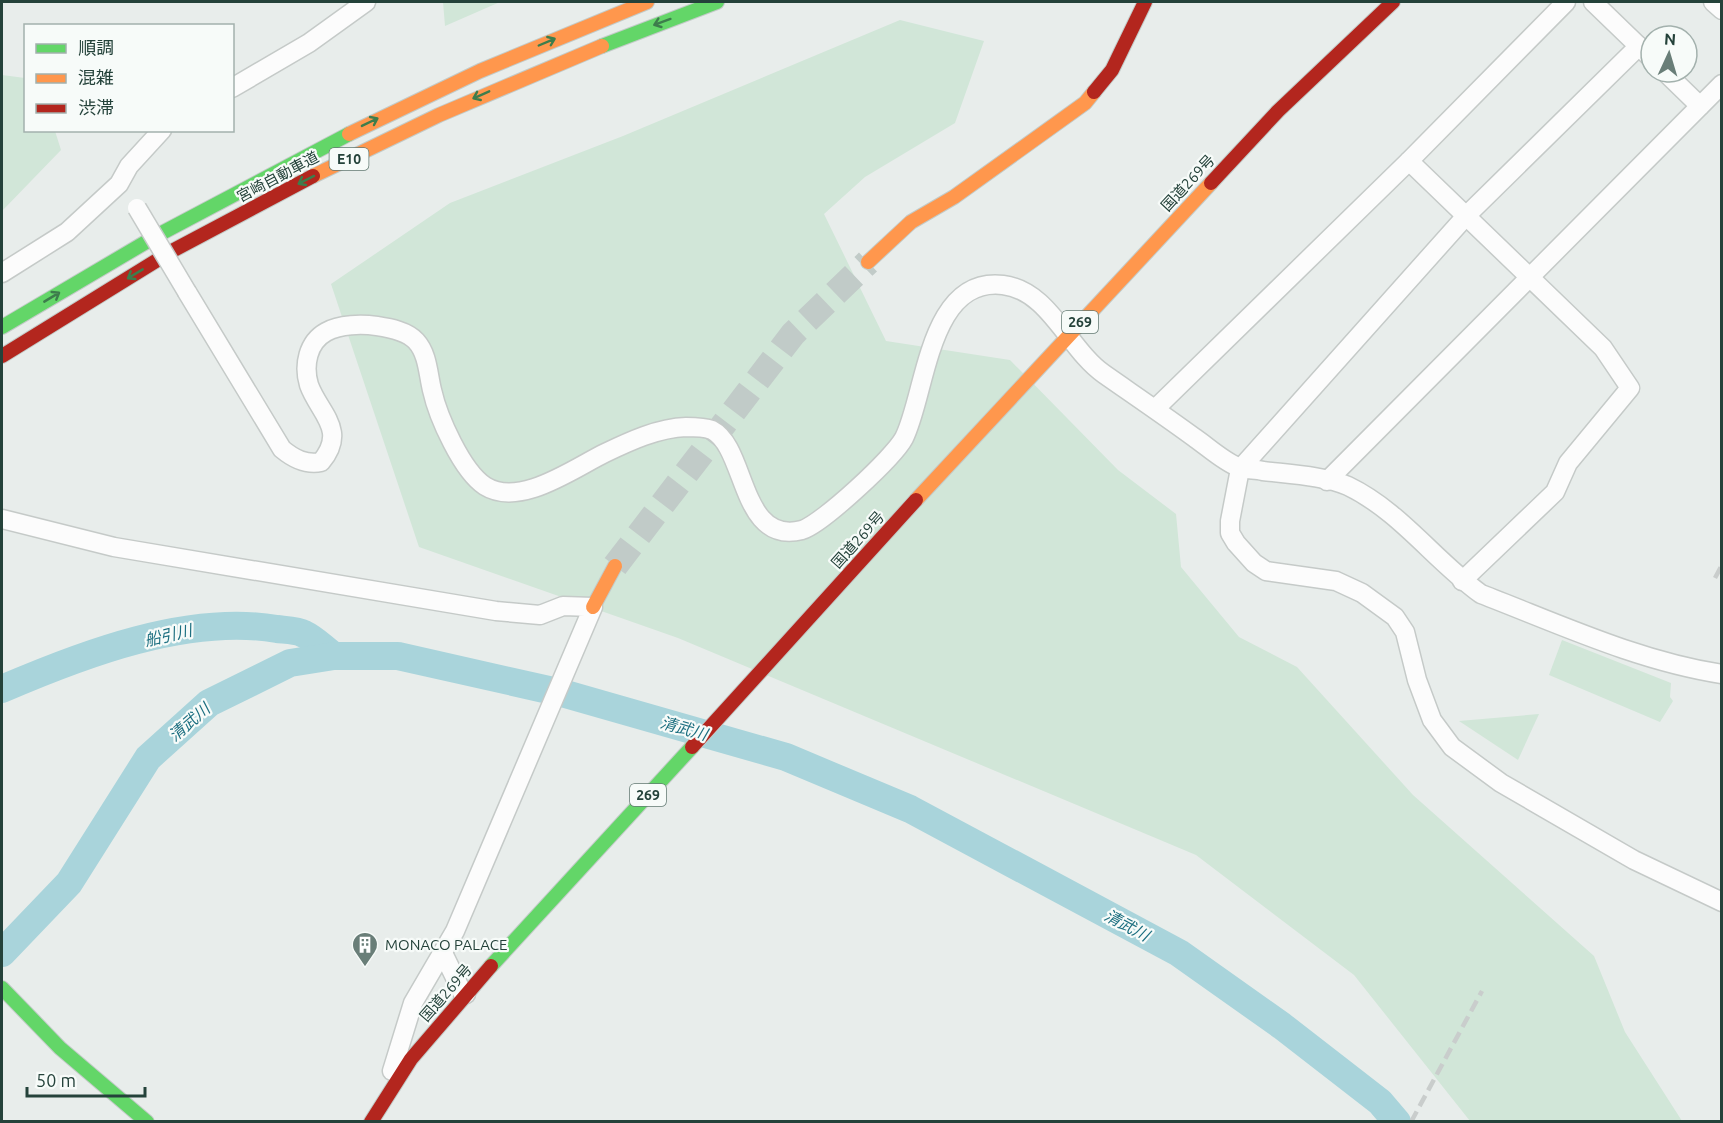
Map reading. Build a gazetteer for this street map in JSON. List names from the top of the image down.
{
  "streets": {
    "main road": [
      "E10",
      "宮崎自動車道",
      "国道269号",
      "269"
    ]
  },
  "water": ["船引川", "清武川"],
  "places": {
    "building": ["MONACO PALACE"]
  },
  "legend": ["順調", "混雑", "渋滞"],
  "scale_bar": "50 m",
  "north": "top"
}
